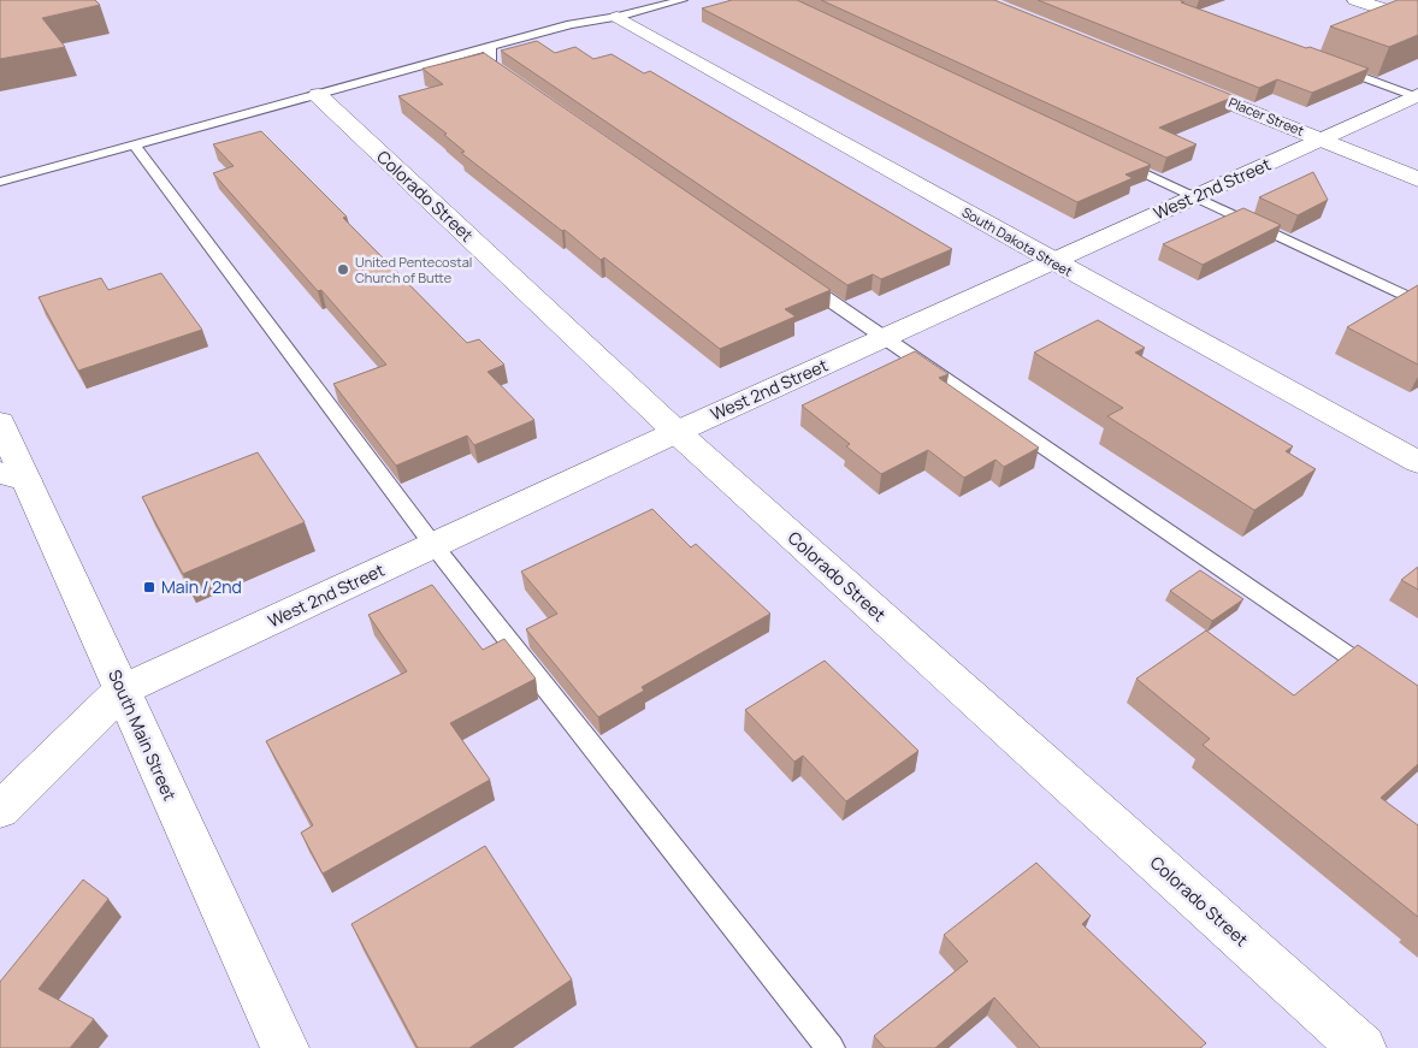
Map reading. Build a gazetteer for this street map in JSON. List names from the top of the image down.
{
  "streets": {
    "street": [
      "Placer Street",
      "West 2nd Street",
      "Colorado Street",
      "South Dakota Street",
      "South Main Street"
    ]
  },
  "crossings": [
    ["Placer Street", "West 2nd Street"],
    ["West 2nd Street", "Colorado Street"],
    ["West 2nd Street", "South Dakota Street"],
    ["West 2nd Street", "South Main Street"]
  ],
  "places": {
    "other": ["United Pentecostal Church of Butte"],
    "transit": ["Main / 2nd"]
  }
}
